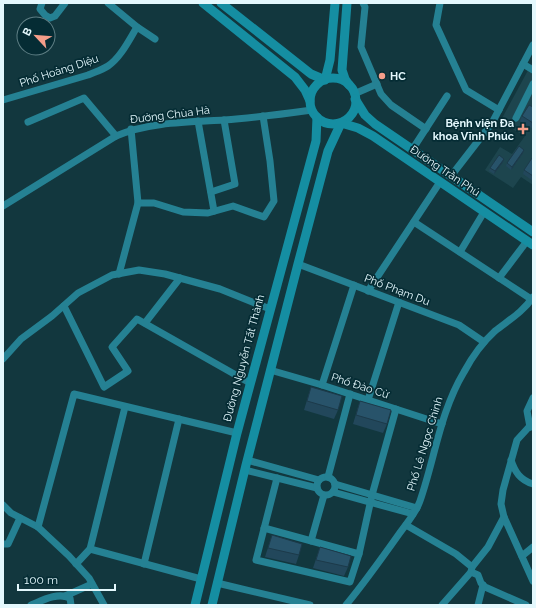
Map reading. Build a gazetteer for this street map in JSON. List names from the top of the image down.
{
  "streets": {
    "main road": ["Đường Trần Phú", "Đường Nguyễn Tất Thành"],
    "street": [
      "Phố Hoàng Diệu",
      "Đường Chùa Hà",
      "Phố Phạm Du",
      "Phố Đào Cừ",
      "Phố Lê Ngọc Chinh"
    ]
  },
  "crossings": [
    ["Đường Chùa Hà", "Đường Trần Phú"],
    ["Đường Chùa Hà", "Đường Nguyễn Tất Thành"],
    ["Đường Trần Phú", "Đường Nguyễn Tất Thành"],
    ["Phố Phạm Du", "Phố Lê Ngọc Chinh"],
    ["Phố Đào Cừ", "Phố Lê Ngọc Chinh"]
  ],
  "places": {
    "other": ["HC"],
    "health": ["Bệnh viện Đa khoa Vĩnh Phúc"]
  },
  "scale_bar": "100 m",
  "north": "top left"
}
